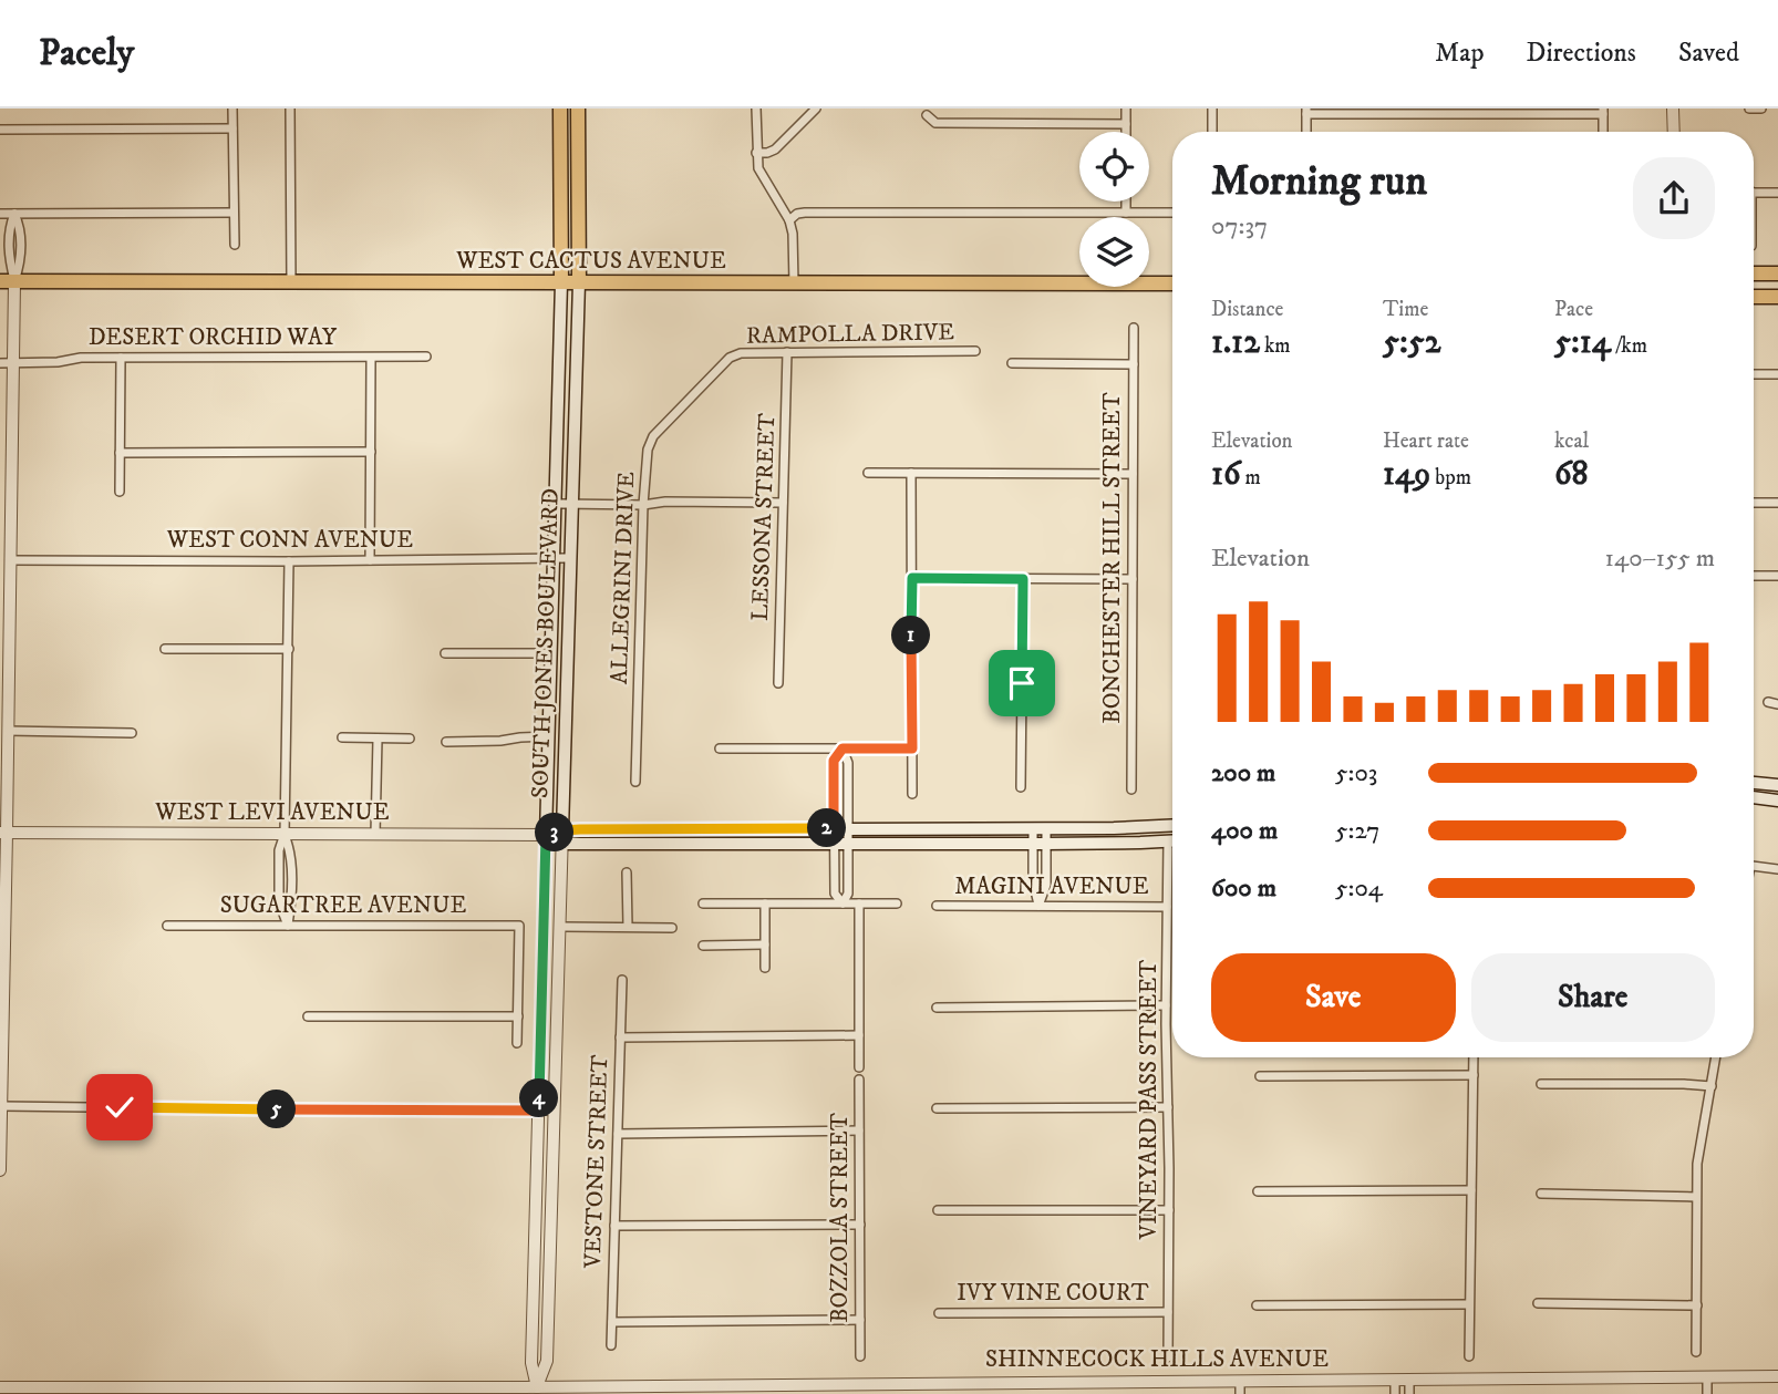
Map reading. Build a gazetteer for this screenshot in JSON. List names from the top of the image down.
{
  "streets": {
    "main road": ["WEST CACTUS AVENUE", "SOUTH JONES BOULEVARD"],
    "street": [
      "RAMPOLLA DRIVE",
      "DESERT ORCHID WAY",
      "LESSONA STREET",
      "WEST CONN AVENUE",
      "BONCHESTER HILL STREET",
      "ALLEGRINI DRIVE",
      "WEST LEVI AVENUE",
      "MAGINI AVENUE",
      "SUGARTREE AVENUE",
      "VINEYARD PASS STREET",
      "VESTONE STREET",
      "BOZZOLA STREET",
      "IVY VINE COURT",
      "SHINNECOCK HILLS AVENUE"
    ]
  },
  "crossings": [
    ["WEST CACTUS AVENUE", "SOUTH JONES BOULEVARD"],
    ["RAMPOLLA DRIVE", "LESSONA STREET"],
    ["RAMPOLLA DRIVE", "ALLEGRINI DRIVE"],
    ["WEST CONN AVENUE", "SOUTH JONES BOULEVARD"],
    ["SOUTH JONES BOULEVARD", "WEST LEVI AVENUE"],
    ["SOUTH JONES BOULEVARD", "SHINNECOCK HILLS AVENUE"],
    ["MAGINI AVENUE", "VINEYARD PASS STREET"],
    ["VINEYARD PASS STREET", "IVY VINE COURT"]
  ],
  "page": {
    "header": "Pacely",
    "nav": ["Map", "Directions", "Saved"],
    "heading": ["Morning run", "07:37"],
    "stats": [
      ["Distance", "1.12 km"],
      ["Time", "5:52"],
      ["Pace", "5:14 /km"],
      ["Elevation", "16 m"],
      ["Heart rate", "149 bpm"],
      ["kcal", "68"]
    ],
    "chart": ["Elevation", "140–155 m"],
    "pins": [
      "1",
      "2",
      "3",
      "4",
      "5"
    ],
    "list": [
      {
        "name": "200 m",
        "note": "5:03"
      },
      {
        "name": "400 m",
        "note": "5:27"
      },
      {
        "name": "600 m",
        "note": "5:04"
      }
    ],
    "buttons": ["Save", "Share"]
  }
}
